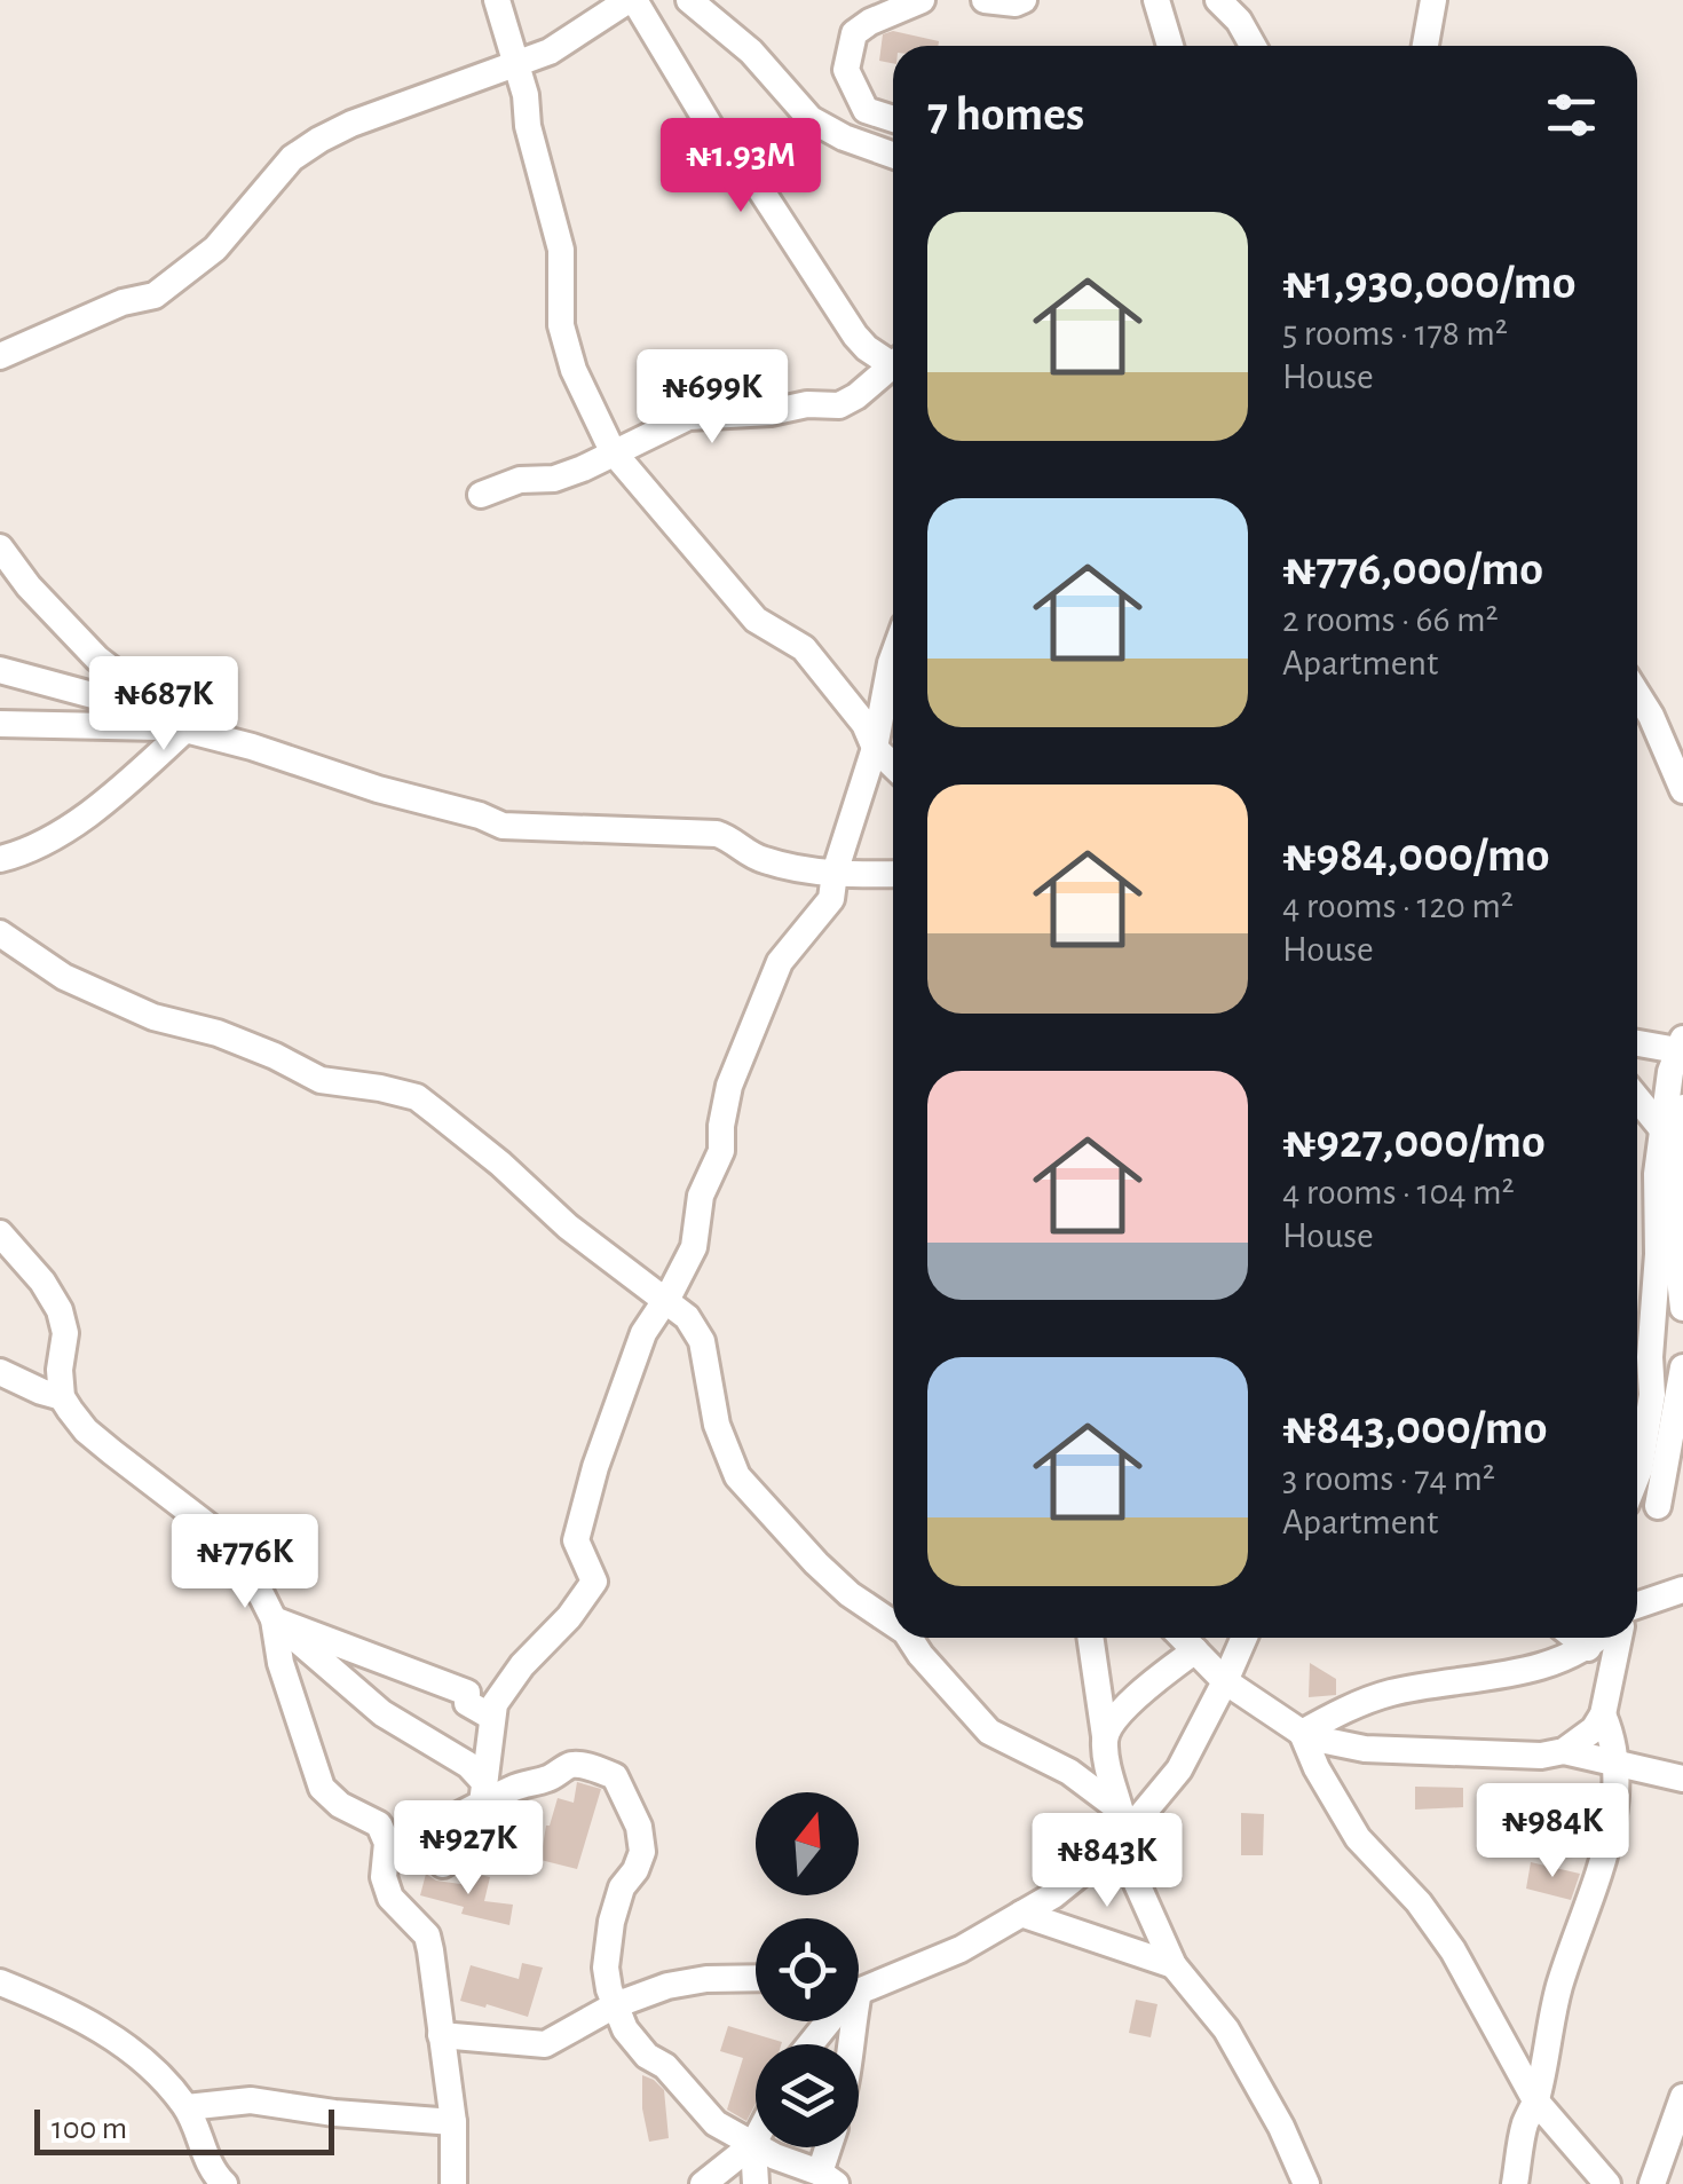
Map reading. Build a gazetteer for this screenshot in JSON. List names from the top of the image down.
{
  "scale_bar": "100 m",
  "north": "top",
  "page": {
    "heading": "7 homes",
    "price": [
      "₦1.93M",
      "₦699K",
      "₦687K",
      "₦776K",
      "₦984K",
      "₦927K",
      "₦843K"
    ],
    "list": [
      {
        "name": "₦1,930,000/mo",
        "note": "5 rooms · 178 m² · House"
      },
      {
        "name": "₦776,000/mo",
        "note": "2 rooms · 66 m² · Apartment"
      },
      {
        "name": "₦984,000/mo",
        "note": "4 rooms · 120 m² · House"
      },
      {
        "name": "₦927,000/mo",
        "note": "4 rooms · 104 m² · House"
      },
      {
        "name": "₦843,000/mo",
        "note": "3 rooms · 74 m² · Apartment"
      }
    ],
    "scale": "100 m"
  }
}
